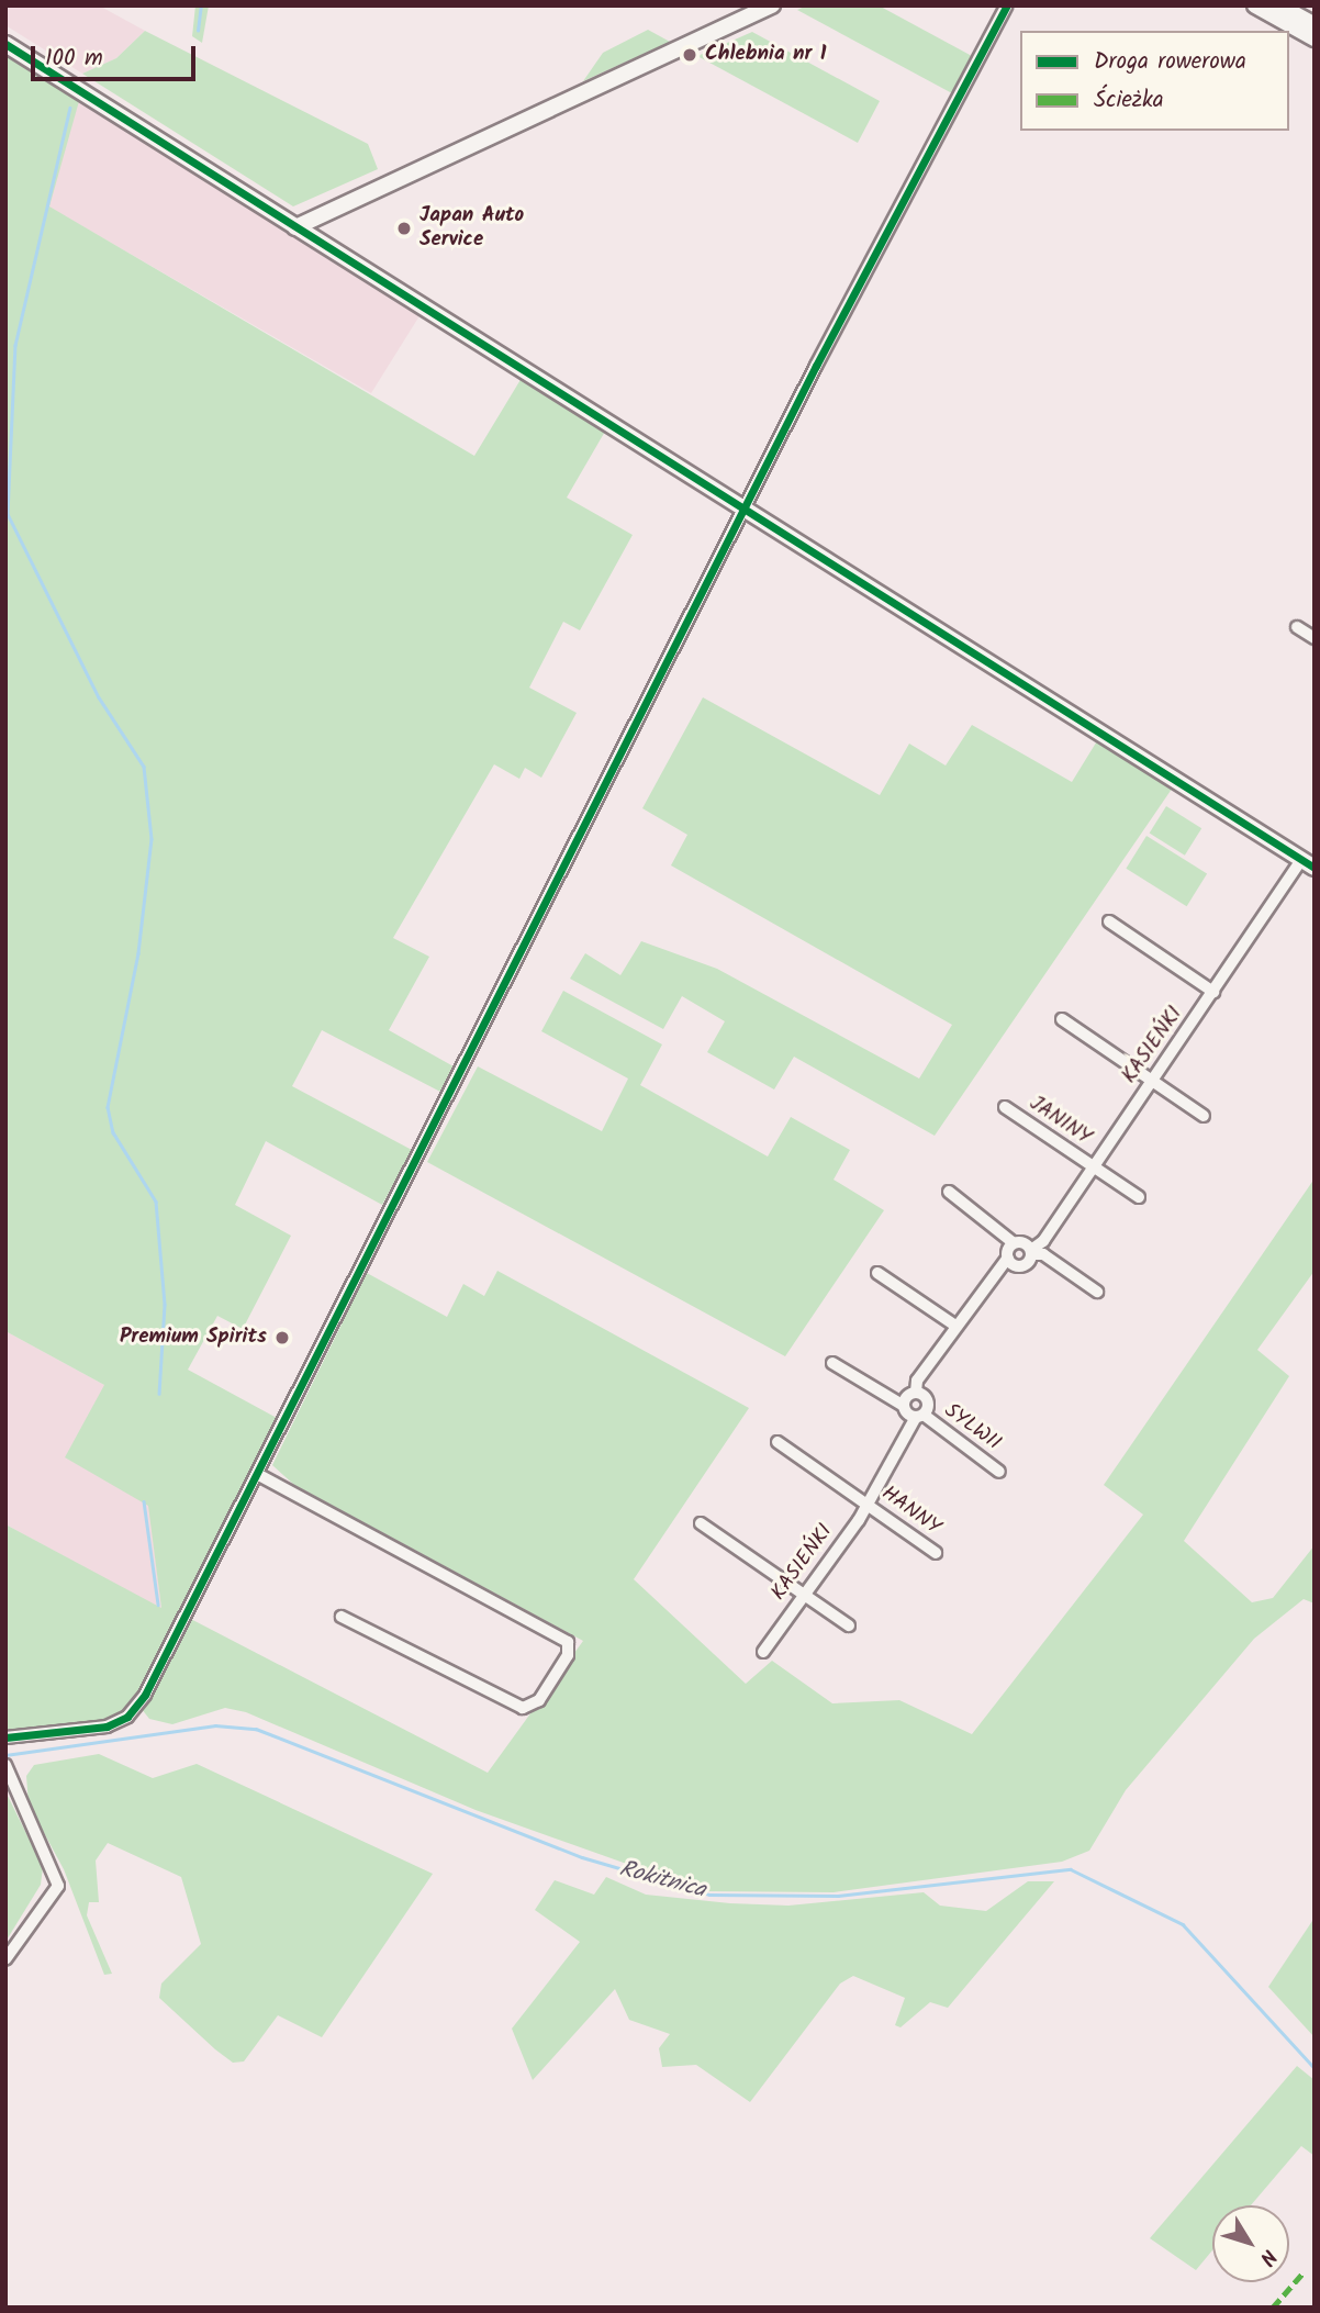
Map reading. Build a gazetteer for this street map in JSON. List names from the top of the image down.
{
  "streets": {
    "street": [
      "KASIEŃKI",
      "JANINY",
      "SYLWII",
      "HANNY"
    ]
  },
  "crossings": [
    ["KASIEŃKI", "JANINY"],
    ["KASIEŃKI", "SYLWII"],
    ["KASIEŃKI", "HANNY"]
  ],
  "water": ["Rokitnica"],
  "places": ["Chlebnia nr 1", "Japan Auto Service", "Premium Spirits"],
  "legend": ["Droga rowerowa", "Ścieżka"],
  "scale_bar": "100 m",
  "north": "bottom right"
}
